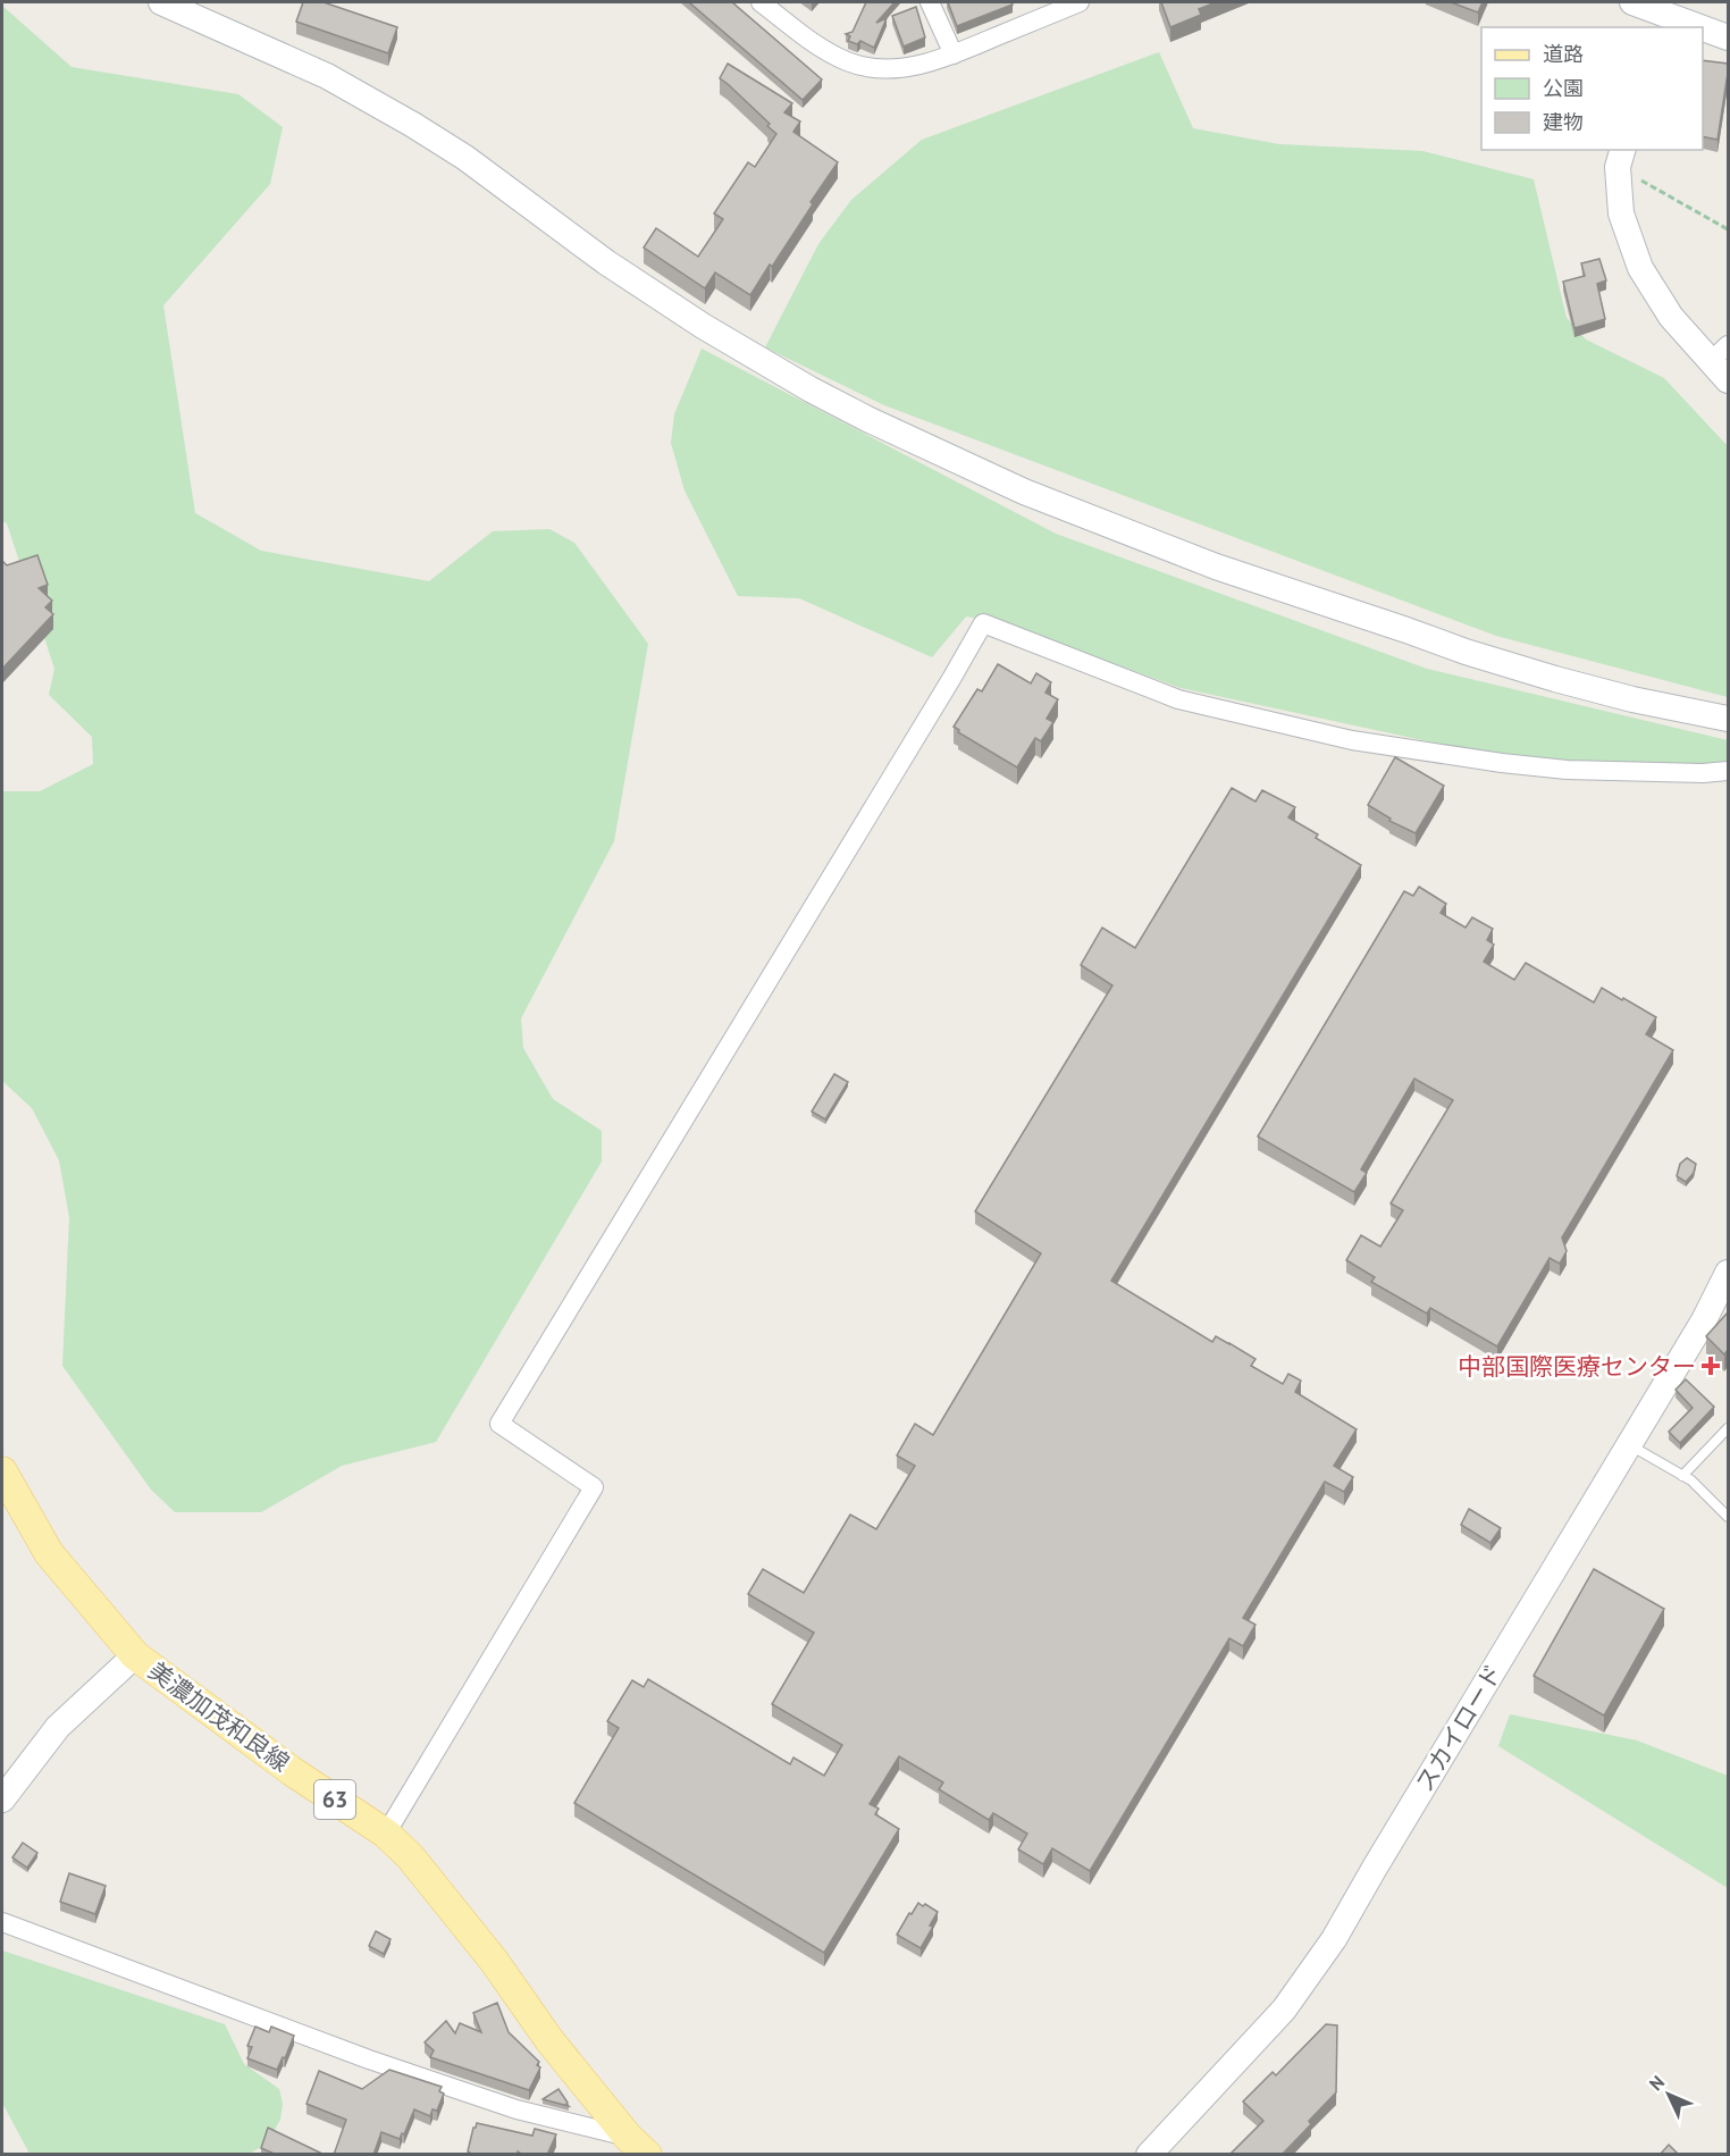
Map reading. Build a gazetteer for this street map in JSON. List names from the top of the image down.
{
  "streets": {
    "main road": ["美濃加茂和良線", "63"],
    "street": ["スカイロード"]
  },
  "places": {
    "health": ["中部国際医療センター"]
  },
  "legend": ["道路", "公園", "建物"],
  "north": "top left"
}
